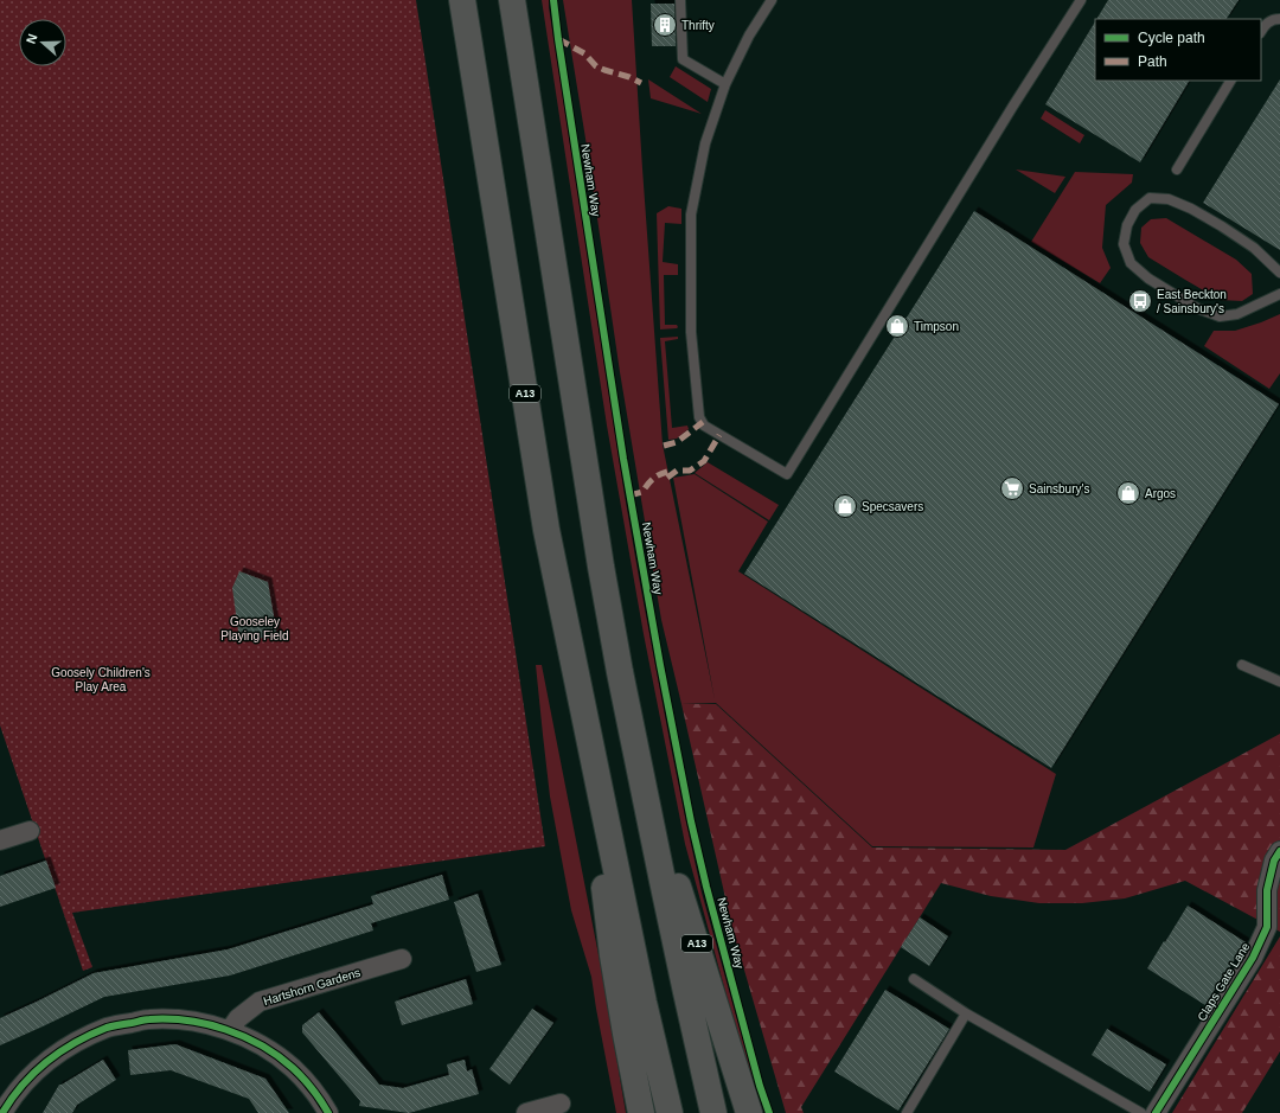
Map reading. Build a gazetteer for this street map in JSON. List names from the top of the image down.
{
  "streets": {
    "highway": ["A13"],
    "street": ["Claps Gate Lane", "Hartshorn Gardens"],
    "cycle path": ["Newham Way"]
  },
  "parks": ["Gooseley Playing Field", "Goosely Children's Play Area"],
  "places": {
    "building": ["Thrifty"],
    "bus stop": ["East Beckton / Sainsbury's"],
    "shop": ["Timpson", "Argos", "Specsavers"],
    "supermarket": ["Sainsbury's"]
  },
  "legend": ["Cycle path", "Path"],
  "north": "left"
}
